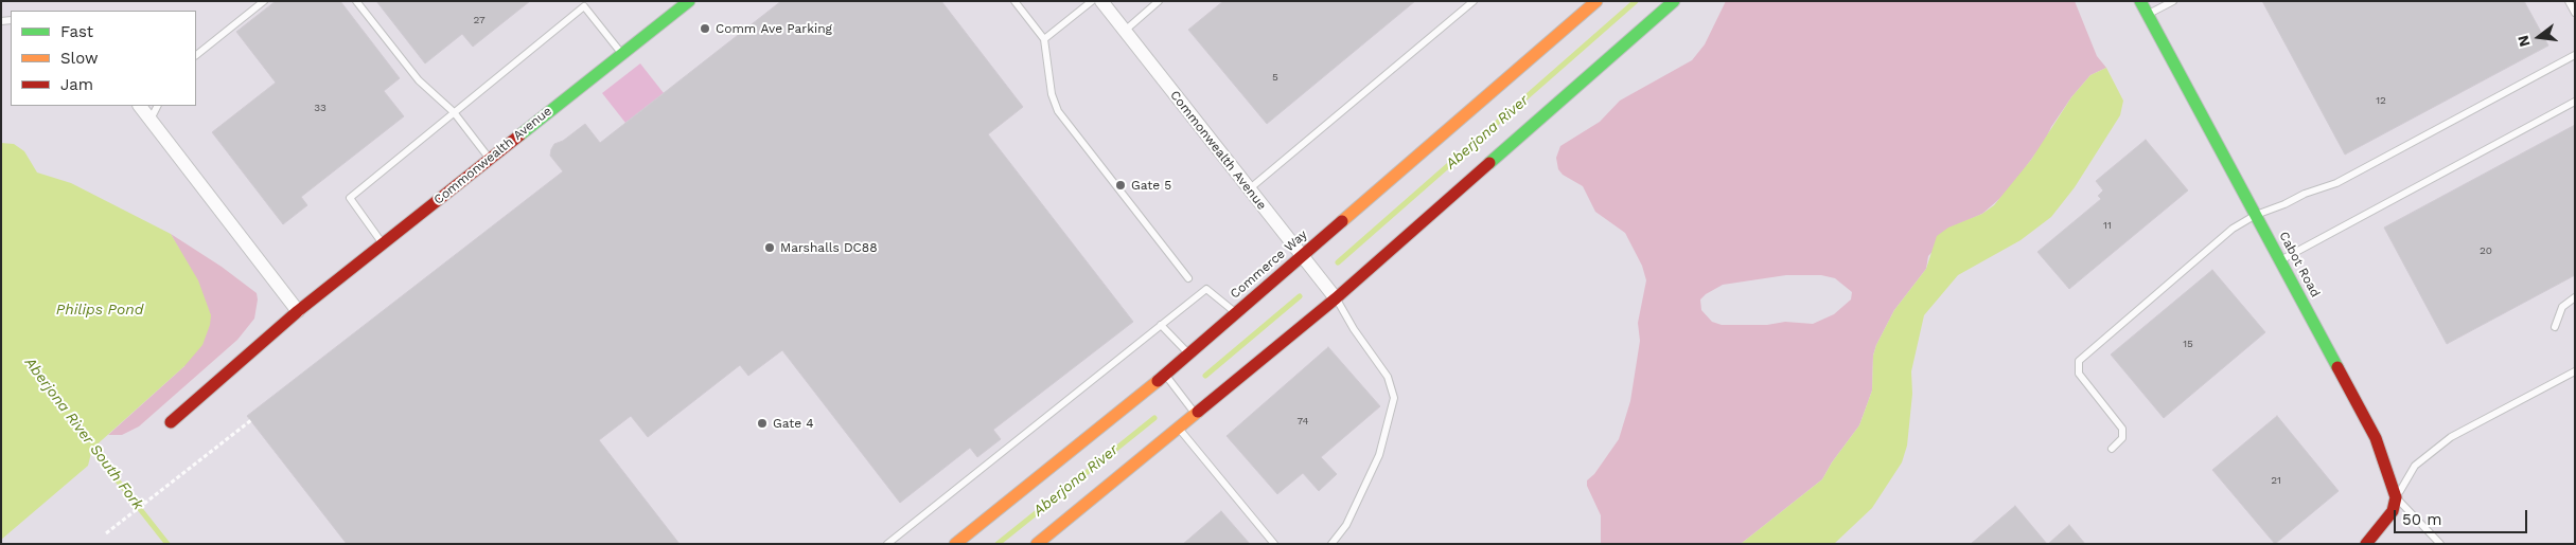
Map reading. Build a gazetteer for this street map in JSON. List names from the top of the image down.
{
  "streets": {
    "street": ["Commonwealth Avenue", "Commerce Way", "Cabot Road"]
  },
  "crossings": [
    ["Commonwealth Avenue", "Commerce Way"]
  ],
  "water": ["Aberjona River", "Philips Pond", "Aberjona River South Fork"],
  "places": [
    "Comm Ave Parking",
    "Gate 5",
    "Marshalls DC88",
    "Gate 4"
  ],
  "house_numbers": [
    "27",
    "5",
    "12",
    "33",
    "11",
    "20",
    "15",
    "74",
    "21"
  ],
  "legend": ["Fast", "Slow", "Jam"],
  "scale_bar": "50 m",
  "north": "left"
}
